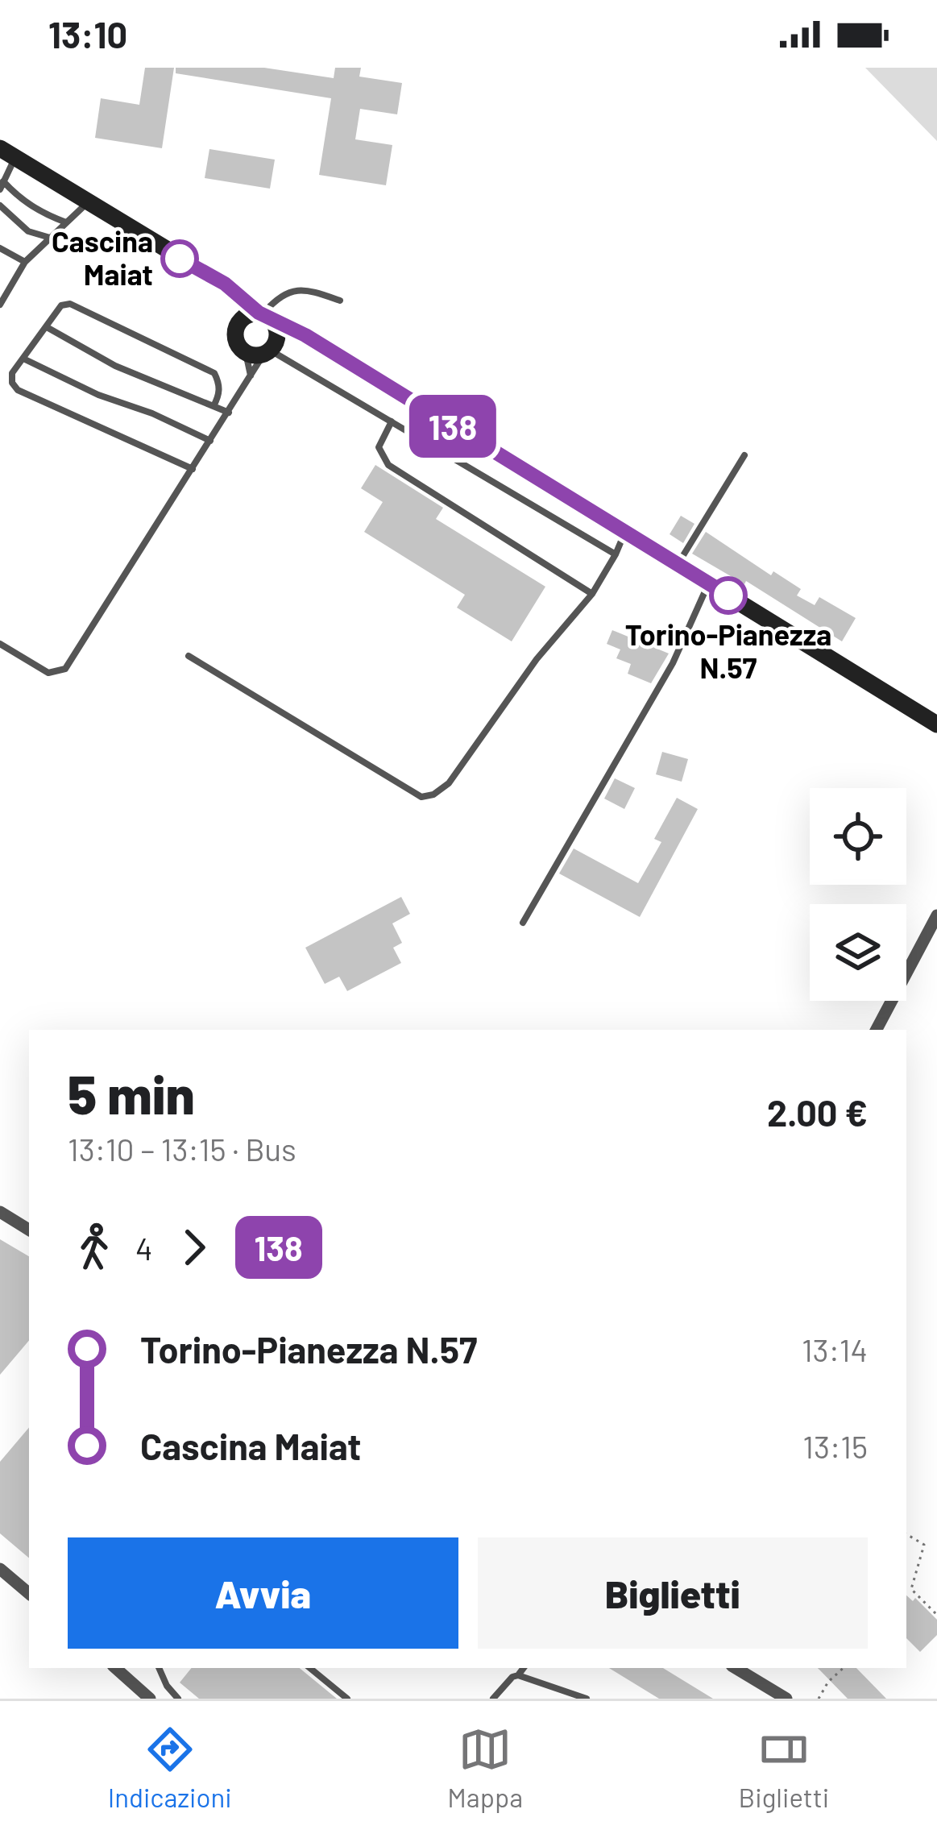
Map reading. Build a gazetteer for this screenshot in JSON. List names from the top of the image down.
{
  "places": ["Cascina Maiat", "Torino-Pianezza N.57"],
  "lines": ["bus line 138"],
  "page": {
    "status": "13:10",
    "on_map": "138",
    "heading": ["5 min", "13:10 – 13:15 · Bus", "2.00 €"],
    "legs": ["4", "138"],
    "list": [
      {
        "name": "Torino-Pianezza N.57",
        "value": "13:14"
      },
      {
        "name": "Cascina Maiat",
        "value": "13:15"
      }
    ],
    "buttons": ["Avvia", "Biglietti"],
    "tabs": ["Indicazioni", "Mappa", "Biglietti"]
  }
}
